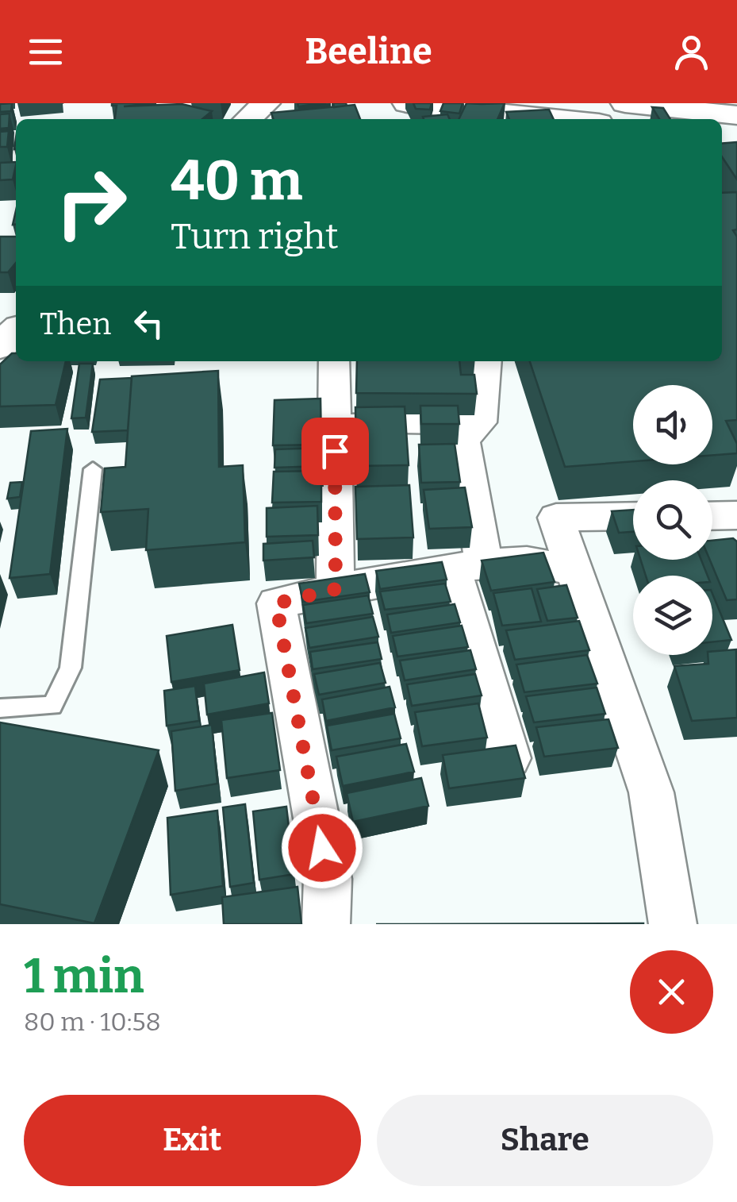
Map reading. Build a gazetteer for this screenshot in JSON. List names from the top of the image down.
{
  "page": {
    "header": "Beeline",
    "turn": ["40 m", "Turn right"],
    "then": "Then",
    "heading": ["1 min", "80 m · 10:58"],
    "buttons": ["Exit", "Share"]
  }
}
